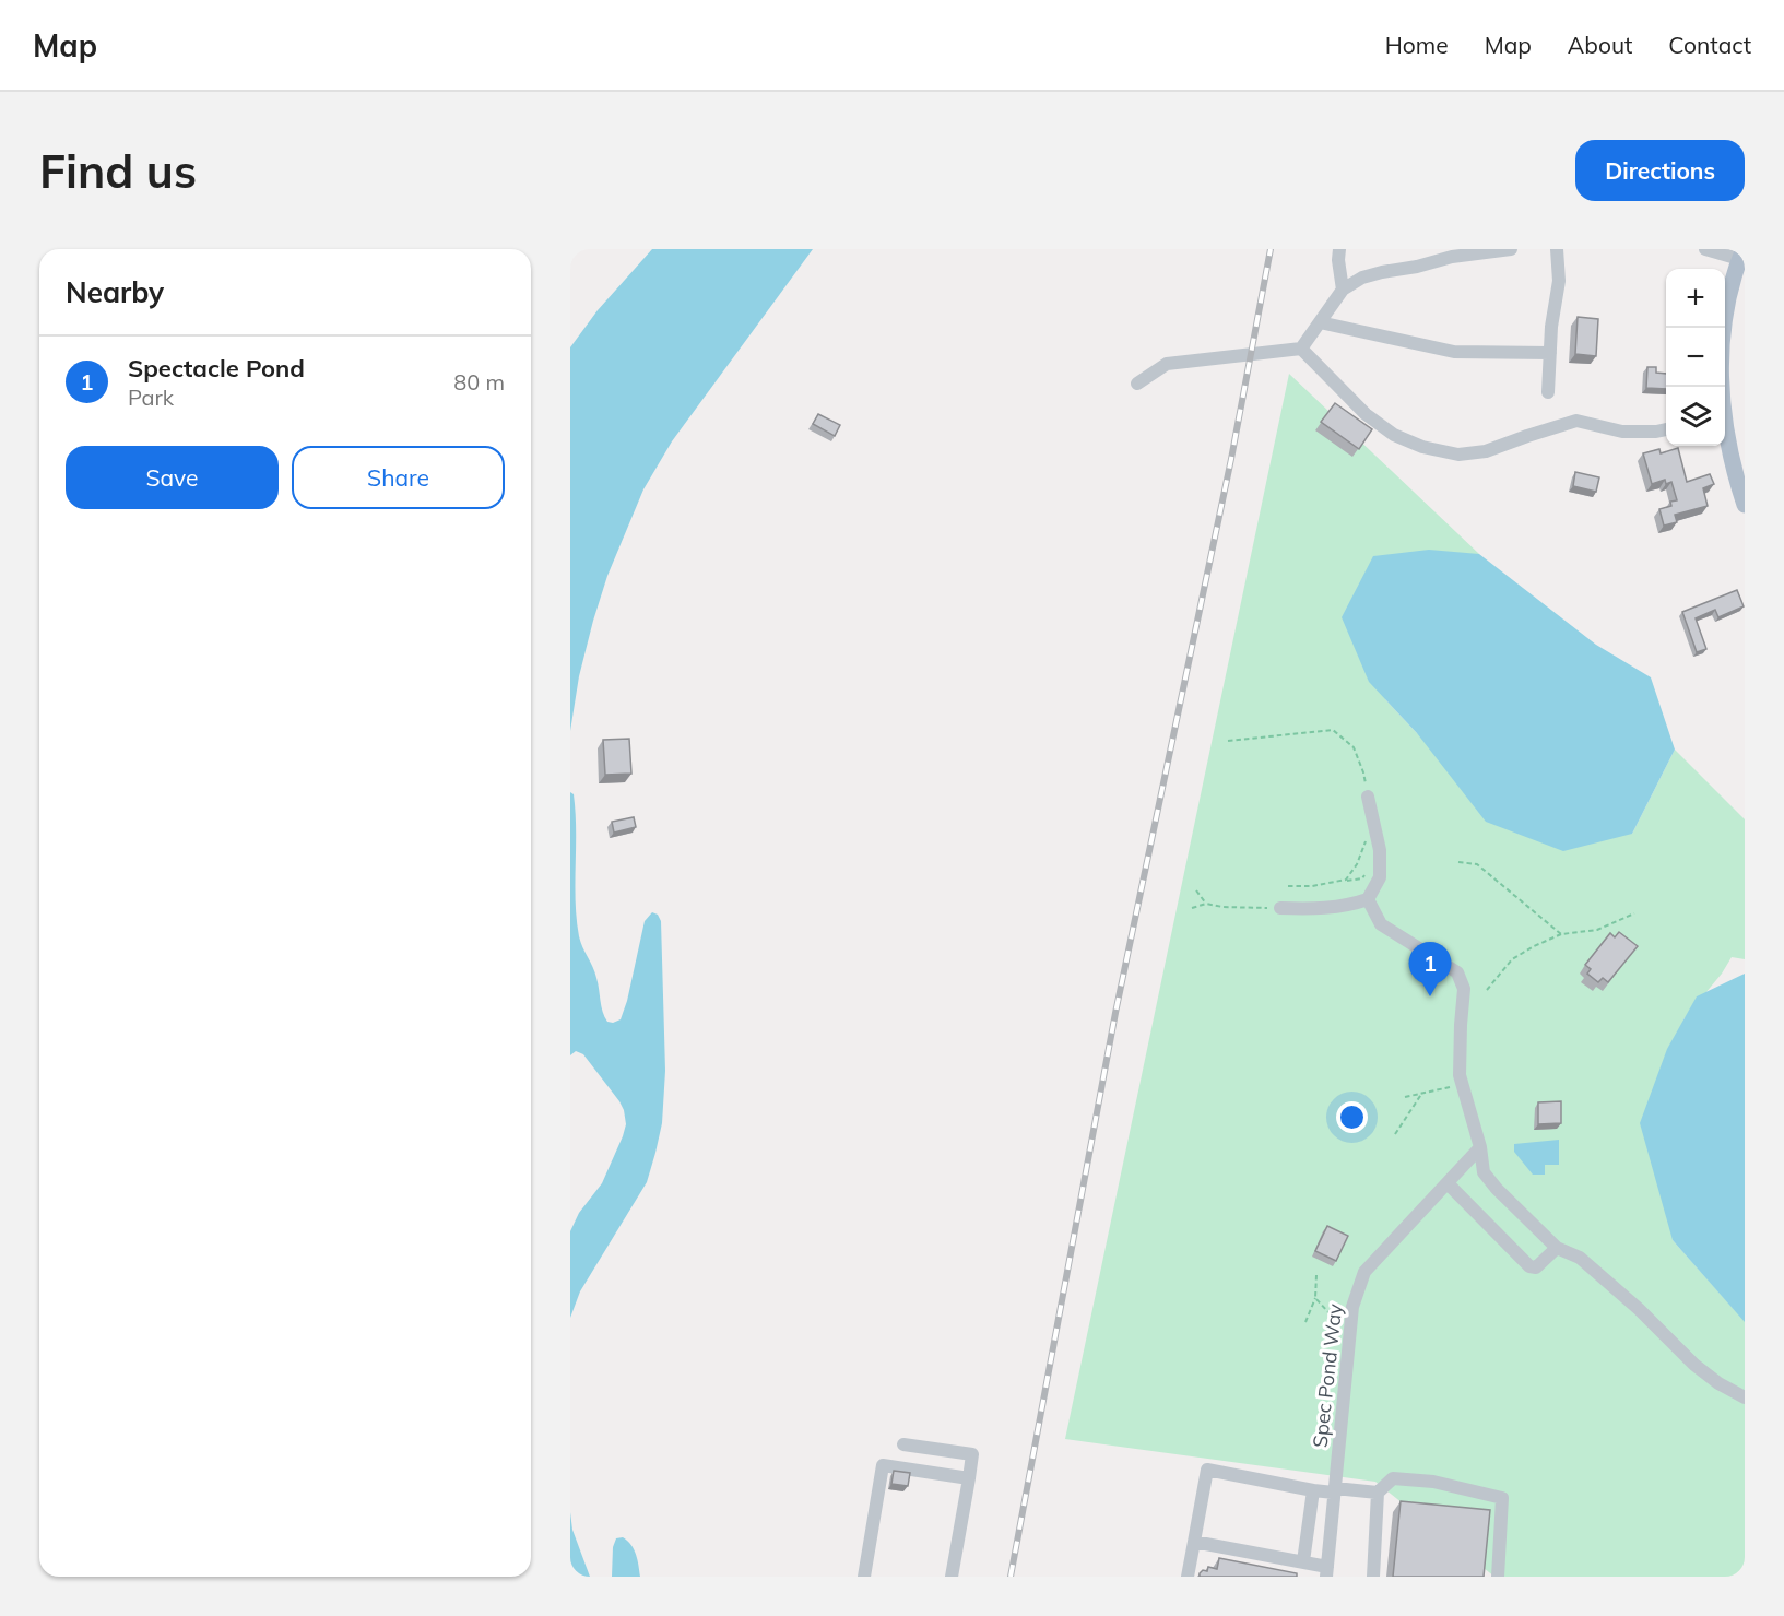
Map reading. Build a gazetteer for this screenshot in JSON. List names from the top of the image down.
{
  "streets": {
    "lane": ["Spec Pond Way"]
  },
  "page": {
    "header": "Map",
    "nav": [
      "Home",
      "Map",
      "About",
      "Contact"
    ],
    "buttons": [
      "Directions",
      ["Save", "Share"]
    ],
    "title": "Find us",
    "heading": "Nearby",
    "map_buttons": ["+", "−"],
    "list": [
      {
        "mark": "1",
        "name": "Spectacle Pond",
        "note": "Park",
        "value": "80 m"
      }
    ],
    "pins": "1"
  }
}
